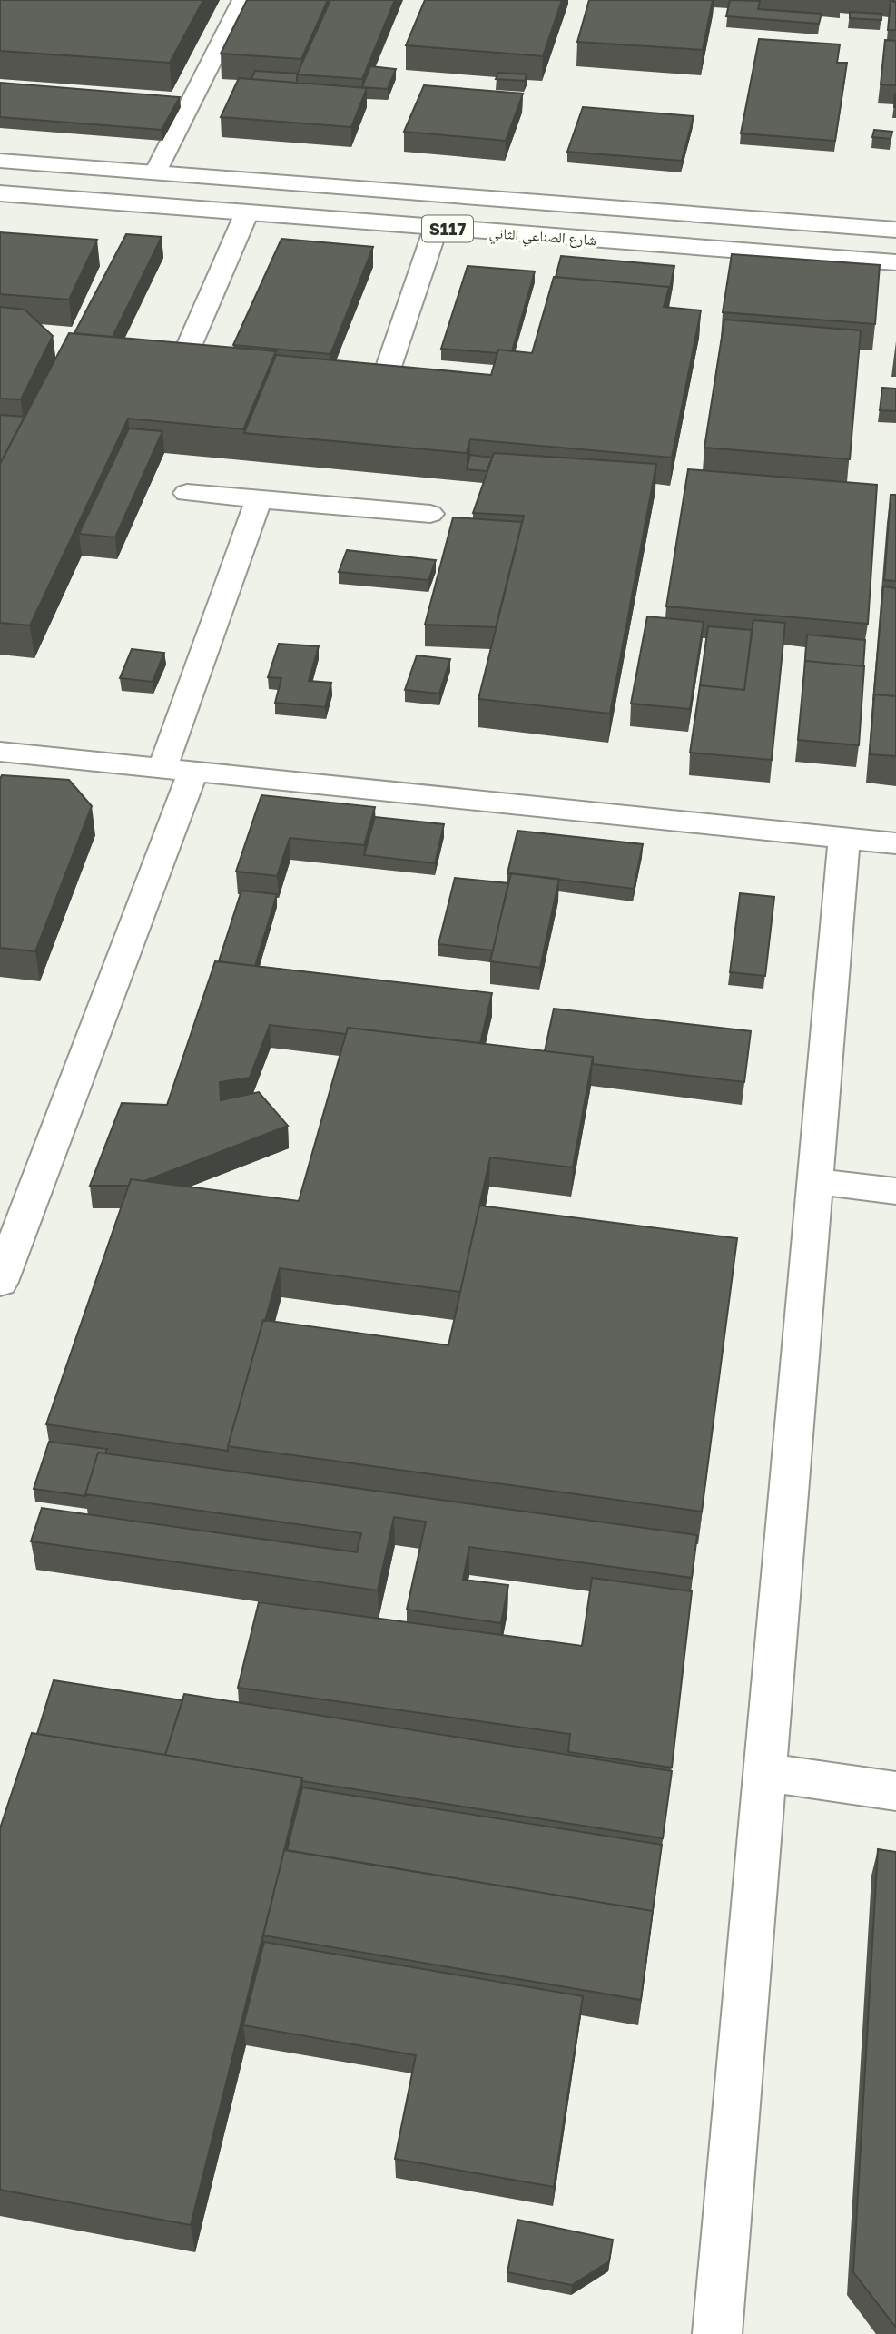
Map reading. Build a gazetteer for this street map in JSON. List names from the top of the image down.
{
  "streets": {
    "main road": ["S117", "شارع الصناعي الثاني"]
  }
}
